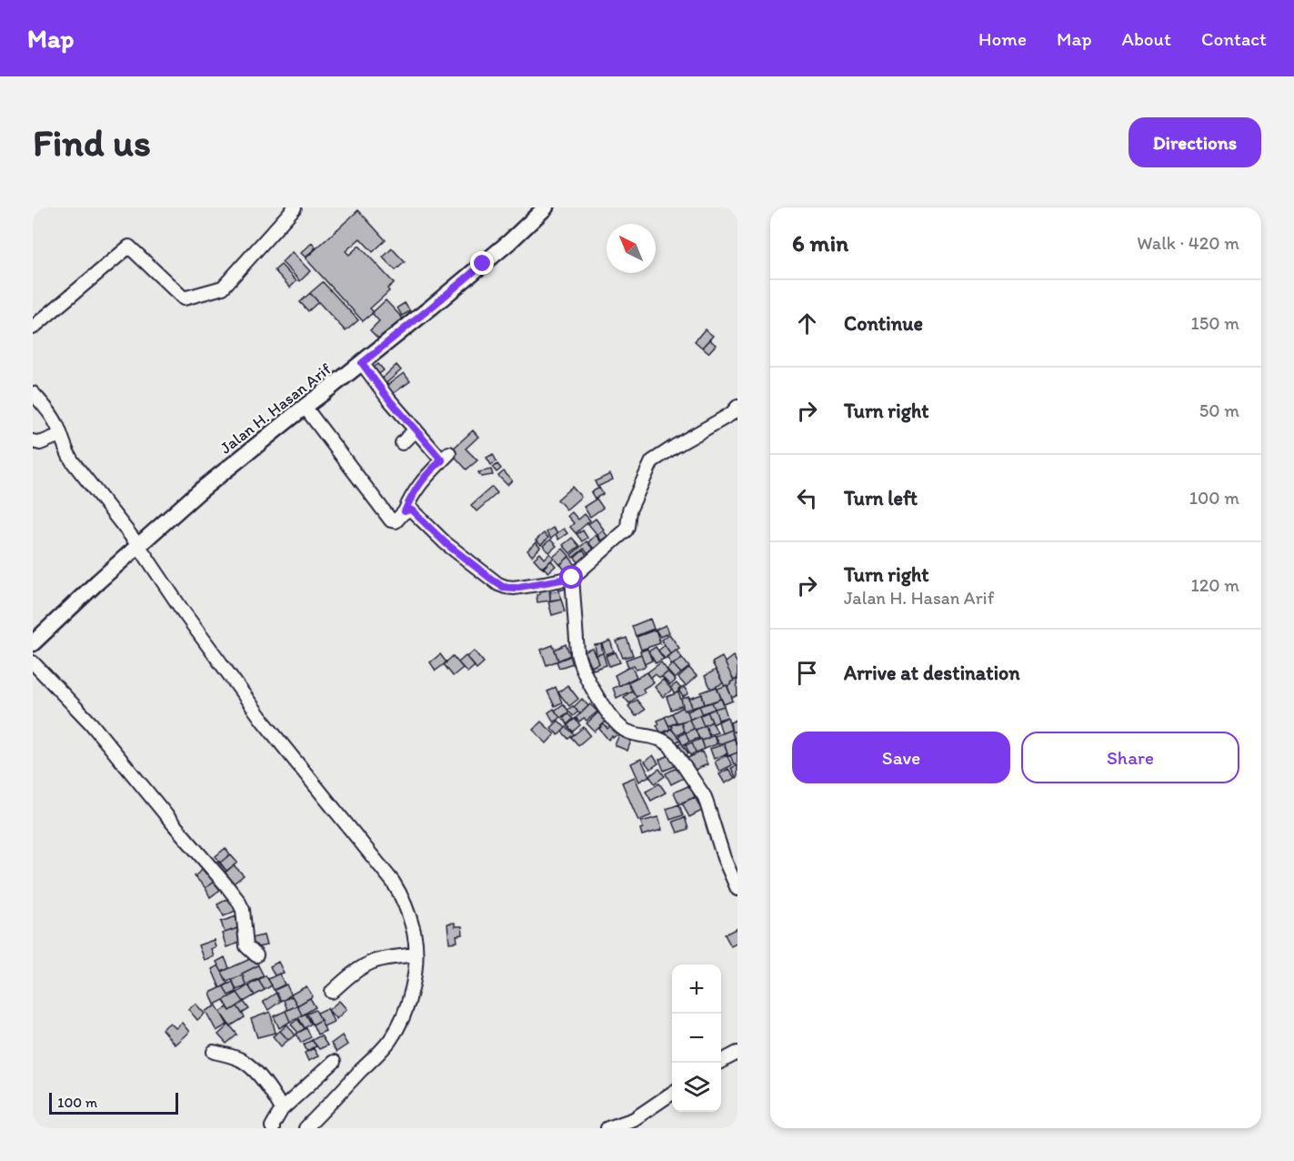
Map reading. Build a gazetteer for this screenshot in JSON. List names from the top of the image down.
{
  "streets": {
    "main road": ["Jalan H. Hasan Arif"]
  },
  "scale_bar": "100 m",
  "north": "top left",
  "page": {
    "header": "Map",
    "nav": [
      "Home",
      "Map",
      "About",
      "Contact"
    ],
    "buttons": [
      "Directions",
      ["Save", "Share"]
    ],
    "title": "Find us",
    "heading": ["6 min", "Walk · 420 m"],
    "list": [
      ["Continue", "150 m"],
      ["Turn right", "50 m"],
      ["Turn left", "100 m"],
      ["Turn right", "Jalan H. Hasan Arif", "120 m"],
      "Arrive at destination"
    ],
    "map_buttons": ["+", "−"],
    "scale": "100 m"
  }
}
